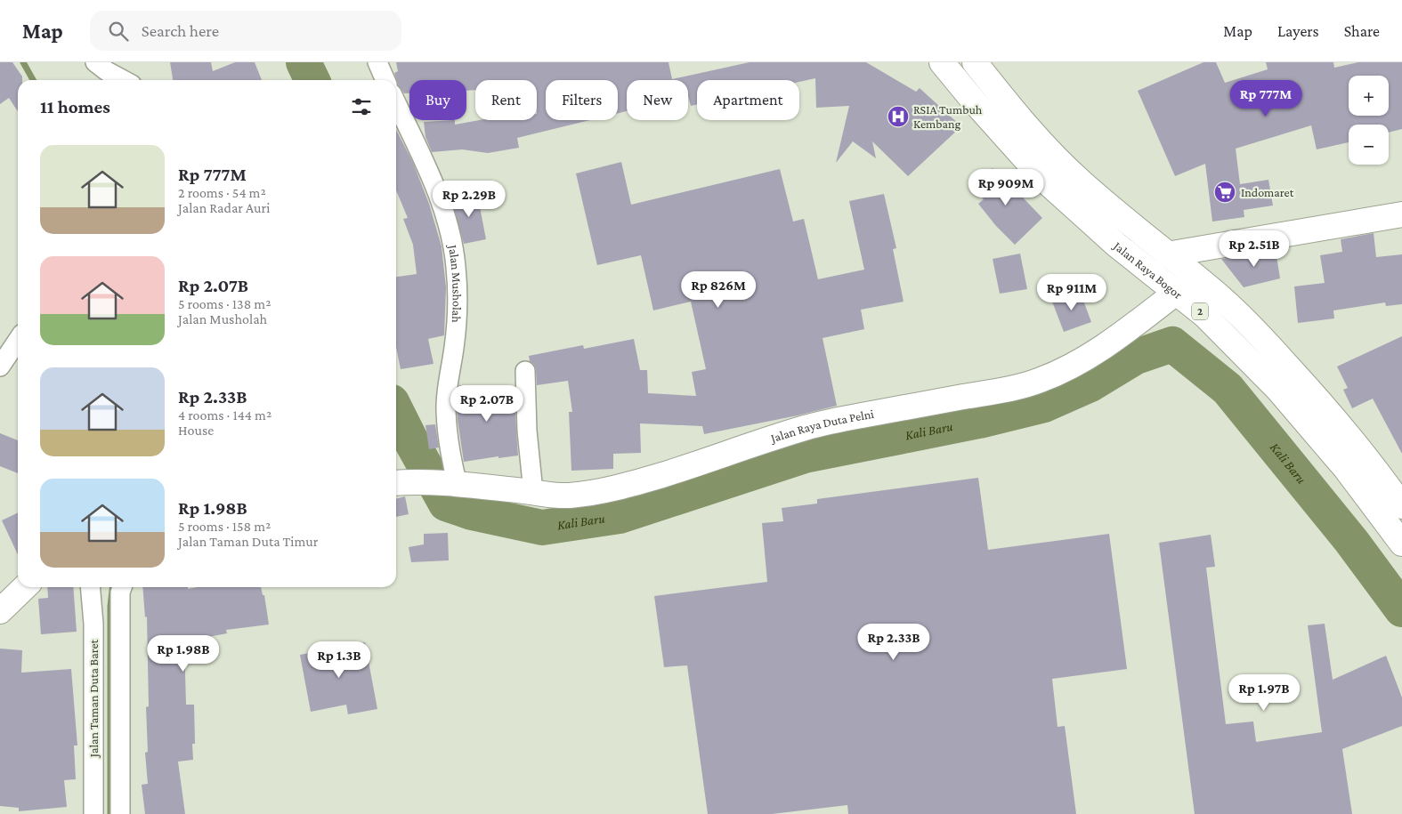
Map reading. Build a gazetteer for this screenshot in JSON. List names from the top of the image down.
{
  "streets": {
    "main road": ["Jalan Raya Bogor", "2", "Jalan Raya Duta Pelni"],
    "street": ["Jalan Musholah", "Jalan Taman Duta Baret"]
  },
  "crossings": [
    ["Jalan Raya Bogor", "Jalan Raya Duta Pelni"],
    ["Jalan Musholah", "Jalan Raya Duta Pelni"]
  ],
  "water": ["Kali Baru"],
  "places": {
    "hospital": ["RSIA Tumbuh Kembang"],
    "supermarket": ["Indomaret"]
  },
  "page": {
    "header": "Map",
    "search": "Search here",
    "nav": ["Map", "Layers", "Share"],
    "map_buttons": ["+", "−"],
    "price": [
      "Rp 777M",
      "Rp 909M",
      "Rp 2.29B",
      "Rp 2.51B",
      "Rp 826M",
      "Rp 911M",
      "Rp 2.07B",
      "Rp 2.33B",
      "Rp 1.98B",
      "Rp 1.3B",
      "Rp 1.97B"
    ],
    "chip": [
      "Buy",
      "Rent",
      "Filters",
      "New",
      "Apartment"
    ],
    "heading": "11 homes",
    "list": [
      {
        "name": "Rp 777M",
        "note": "2 rooms · 54 m² · Jalan Radar Auri"
      },
      {
        "name": "Rp 2.07B",
        "note": "5 rooms · 138 m² · Jalan Musholah"
      },
      {
        "name": "Rp 2.33B",
        "note": "4 rooms · 144 m² · House"
      },
      {
        "name": "Rp 1.98B",
        "note": "5 rooms · 158 m² · Jalan Taman Duta Timur"
      }
    ]
  }
}
